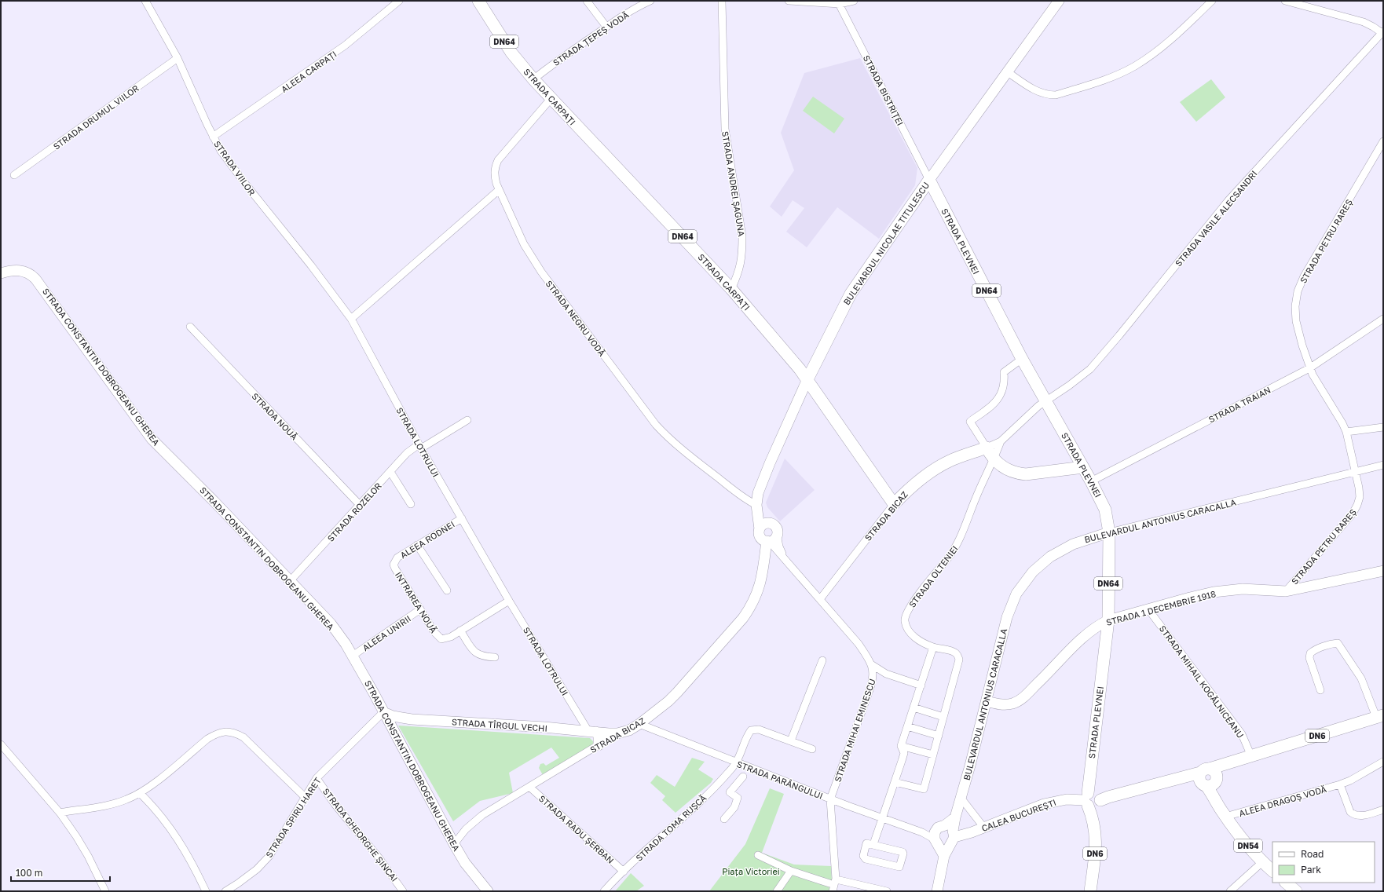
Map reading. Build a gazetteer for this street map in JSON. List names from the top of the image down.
{
  "streets": {
    "main road": [
      "DN64",
      "STRADA CARPAȚI",
      "STRADA PLEVNEI",
      "BULEVARDUL NICOLAE TITULESCU",
      "STRADA CONSTANTIN DOBROGEANU GHEREA",
      "STRADA BICAZ",
      "BULEVARDUL ANTONIUS CARACALLA",
      "STRADA 1 DECEMBRIE 1918",
      "STRADA TÎRGUL VECHI",
      "DN6",
      "CALEA BUCUREȘTI",
      "DN54"
    ],
    "street": [
      "STRADA ȚEPEȘ VODĂ",
      "ALEEA CARPAȚI",
      "STRADA BISTRIȚEI",
      "STRADA DRUMUL VIILOR",
      "STRADA VIILOR",
      "STRADA ANDREI ȘAGUNA",
      "STRADA VASILE ALECSANDRI",
      "STRADA PETRU RAREȘ",
      "STRADA NEGRU VODĂ",
      "STRADA TRAIAN",
      "STRADA NOUĂ",
      "STRADA LOTRULUI",
      "STRADA ROZELOR",
      "ALEEA RODNEI",
      "STRADA OLTENIEI",
      "INTRAREA NOUĂ",
      "ALEEA UNIRII",
      "STRADA MIHAIL KOGĂLNICEANU",
      "STRADA MIHAI EMINESCU",
      "STRADA PARÂNGULUI",
      "ALEEA DRAGOȘ VODĂ",
      "STRADA SPIRU HARET",
      "STRADA TOMA RUȘCĂ",
      "STRADA RADU ȘERBAN",
      "STRADA GHEORGHE ȘINCAI"
    ]
  },
  "crossings": [
    ["STRADA ȚEPEȘ VODĂ", "STRADA CARPAȚI"],
    ["ALEEA CARPAȚI", "STRADA VIILOR"],
    ["STRADA BISTRIȚEI", "STRADA PLEVNEI"],
    ["STRADA BISTRIȚEI", "BULEVARDUL NICOLAE TITULESCU"],
    ["STRADA CARPAȚI", "STRADA ANDREI ȘAGUNA"],
    ["STRADA CARPAȚI", "BULEVARDUL NICOLAE TITULESCU"],
    ["STRADA CARPAȚI", "STRADA NEGRU VODĂ"],
    ["STRADA CARPAȚI", "STRADA BICAZ"],
    ["STRADA DRUMUL VIILOR", "STRADA VIILOR"],
    ["STRADA VIILOR", "STRADA LOTRULUI"],
    ["STRADA VASILE ALECSANDRI", "STRADA PLEVNEI"],
    ["STRADA VASILE ALECSANDRI", "STRADA BICAZ"],
    ["STRADA PLEVNEI", "BULEVARDUL NICOLAE TITULESCU"],
    ["STRADA PLEVNEI", "STRADA TRAIAN"],
    ["STRADA PLEVNEI", "STRADA BICAZ"],
    ["STRADA PLEVNEI", "BULEVARDUL ANTONIUS CARACALLA"],
    ["STRADA PLEVNEI", "STRADA 1 DECEMBRIE 1918"],
    ["STRADA PLEVNEI", "DN6"],
    ["STRADA PLEVNEI", "CALEA BUCUREȘTI"],
    ["STRADA PETRU RAREȘ", "STRADA TRAIAN"],
    ["STRADA PETRU RAREȘ", "BULEVARDUL ANTONIUS CARACALLA"],
    ["STRADA PETRU RAREȘ", "STRADA 1 DECEMBRIE 1918"],
    ["BULEVARDUL NICOLAE TITULESCU", "STRADA NEGRU VODĂ"],
    ["BULEVARDUL NICOLAE TITULESCU", "STRADA BICAZ"],
    ["BULEVARDUL NICOLAE TITULESCU", "STRADA MIHAI EMINESCU"],
    ["STRADA CONSTANTIN DOBROGEANU GHEREA", "STRADA ROZELOR"],
    ["STRADA CONSTANTIN DOBROGEANU GHEREA", "STRADA BICAZ"],
    ["STRADA CONSTANTIN DOBROGEANU GHEREA", "ALEEA UNIRII"],
    ["STRADA CONSTANTIN DOBROGEANU GHEREA", "STRADA TÎRGUL VECHI"],
    ["STRADA CONSTANTIN DOBROGEANU GHEREA", "STRADA SPIRU HARET"],
    ["STRADA NOUĂ", "STRADA ROZELOR"],
    ["STRADA LOTRULUI", "STRADA ROZELOR"],
    ["STRADA LOTRULUI", "ALEEA RODNEI"],
    ["STRADA LOTRULUI", "INTRAREA NOUĂ"],
    ["STRADA LOTRULUI", "STRADA TÎRGUL VECHI"],
    ["STRADA BICAZ", "STRADA OLTENIEI"],
    ["STRADA BICAZ", "STRADA TÎRGUL VECHI"],
    ["STRADA BICAZ", "STRADA MIHAI EMINESCU"],
    ["STRADA BICAZ", "STRADA PARÂNGULUI"],
    ["STRADA BICAZ", "STRADA RADU ȘERBAN"],
    ["BULEVARDUL ANTONIUS CARACALLA", "STRADA 1 DECEMBRIE 1918"],
    ["BULEVARDUL ANTONIUS CARACALLA", "STRADA PARÂNGULUI"],
    ["BULEVARDUL ANTONIUS CARACALLA", "CALEA BUCUREȘTI"],
    ["ALEEA RODNEI", "INTRAREA NOUĂ"],
    ["INTRAREA NOUĂ", "ALEEA UNIRII"],
    ["STRADA 1 DECEMBRIE 1918", "STRADA MIHAIL KOGĂLNICEANU"],
    ["STRADA MIHAIL KOGĂLNICEANU", "DN6"],
    ["STRADA TÎRGUL VECHI", "STRADA SPIRU HARET"],
    ["STRADA MIHAI EMINESCU", "STRADA PARÂNGULUI"],
    ["DN6", "CALEA BUCUREȘTI"],
    ["DN6", "DN54"],
    ["STRADA PARÂNGULUI", "STRADA TOMA RUȘCĂ"],
    ["ALEEA DRAGOȘ VODĂ", "DN54"],
    ["CALEA BUCUREȘTI", "DN54"],
    ["STRADA SPIRU HARET", "STRADA GHEORGHE ȘINCAI"],
    ["STRADA TOMA RUȘCĂ", "STRADA RADU ȘERBAN"]
  ],
  "parks": ["Piața Victoriei"],
  "legend": ["Road", "Park"],
  "scale_bar": "100 m"
}
